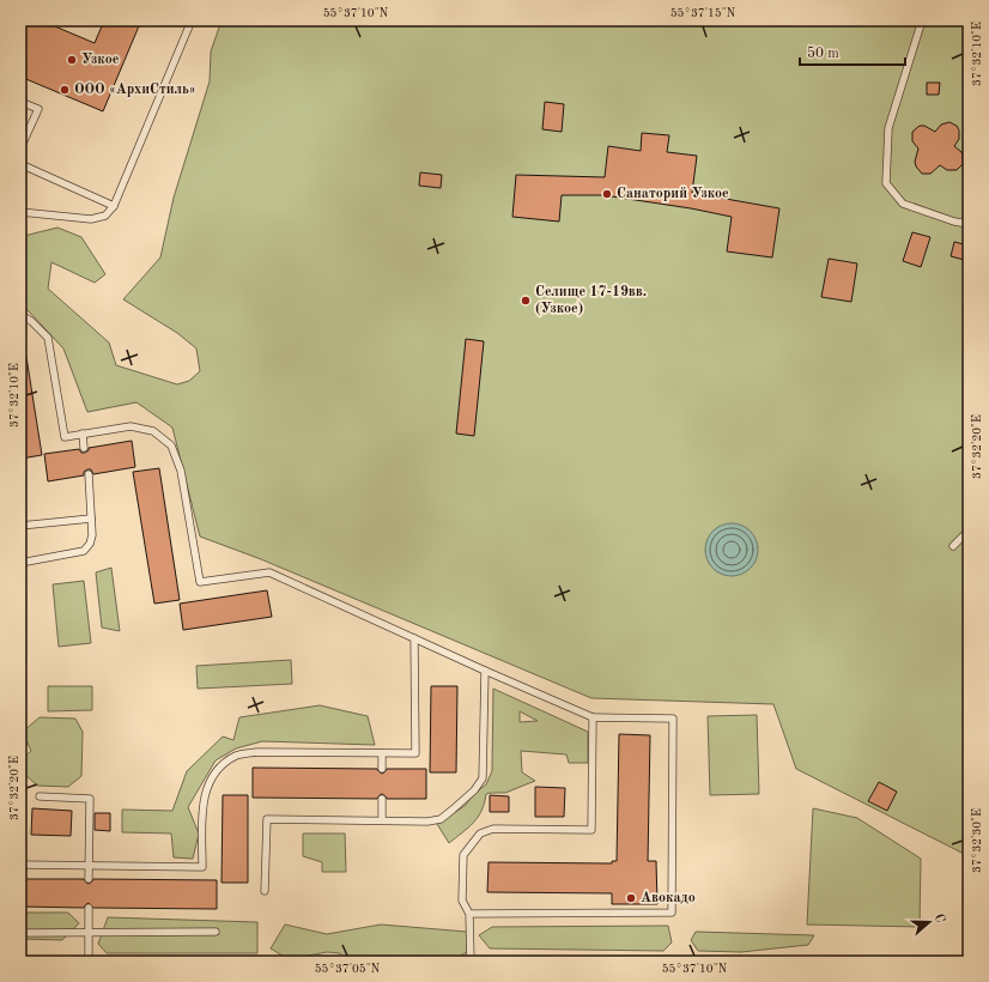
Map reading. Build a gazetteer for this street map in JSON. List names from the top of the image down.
{
  "places": [
    "Узкое",
    "ООО «АрхиСтиль»",
    "Санаторий Узкое",
    "Селище 17-19вв. (Узкое)",
    "Авокадо"
  ],
  "scale_bar": "50 m",
  "north": "right",
  "coordinates": [
    "55°37'10\"N",
    "55°37'15\"N",
    "37°32'10\"E",
    "37°32'20\"E",
    "37°32'30\"E",
    "55°37'05\"N"
  ]
}
